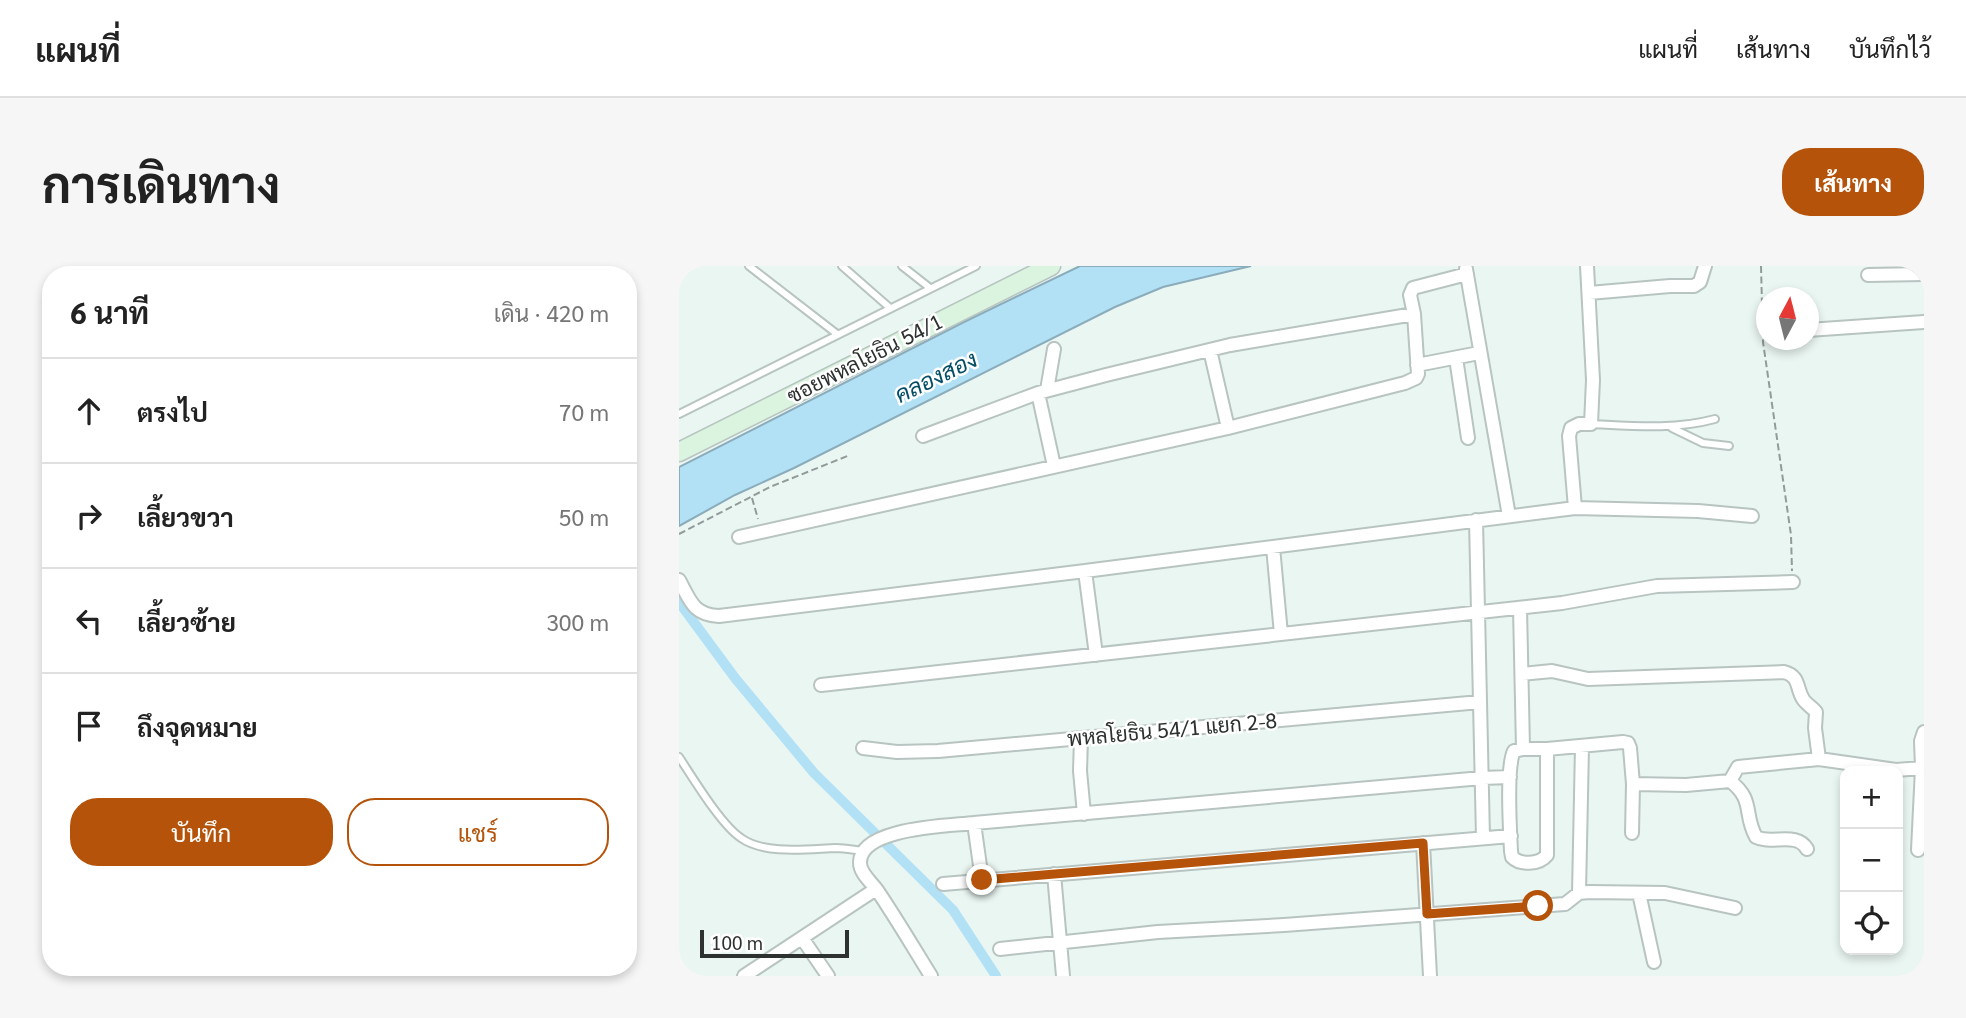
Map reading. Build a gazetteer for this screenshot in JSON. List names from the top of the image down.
{
  "streets": {
    "street": ["ซอยพหลโยธิน 54/1", "พหลโยธิน 54/1 แยก 2-8"]
  },
  "water": ["คลองสอง"],
  "scale_bar": "100 m",
  "north": "top",
  "page": {
    "header": "แผนที่",
    "nav": ["แผนที่", "เส้นทาง", "บันทึกไว้"],
    "buttons": [
      "เส้นทาง",
      ["บันทึก", "แชร์"]
    ],
    "title": "การเดินทาง",
    "heading": ["6 นาที", "เดิน · 420 m"],
    "list": [
      ["ตรงไป", "70 m"],
      ["เลี้ยวขวา", "50 m"],
      ["เลี้ยวซ้าย", "300 m"],
      "ถึงจุดหมาย"
    ],
    "map_buttons": ["+", "−"],
    "scale": "100 m"
  }
}
